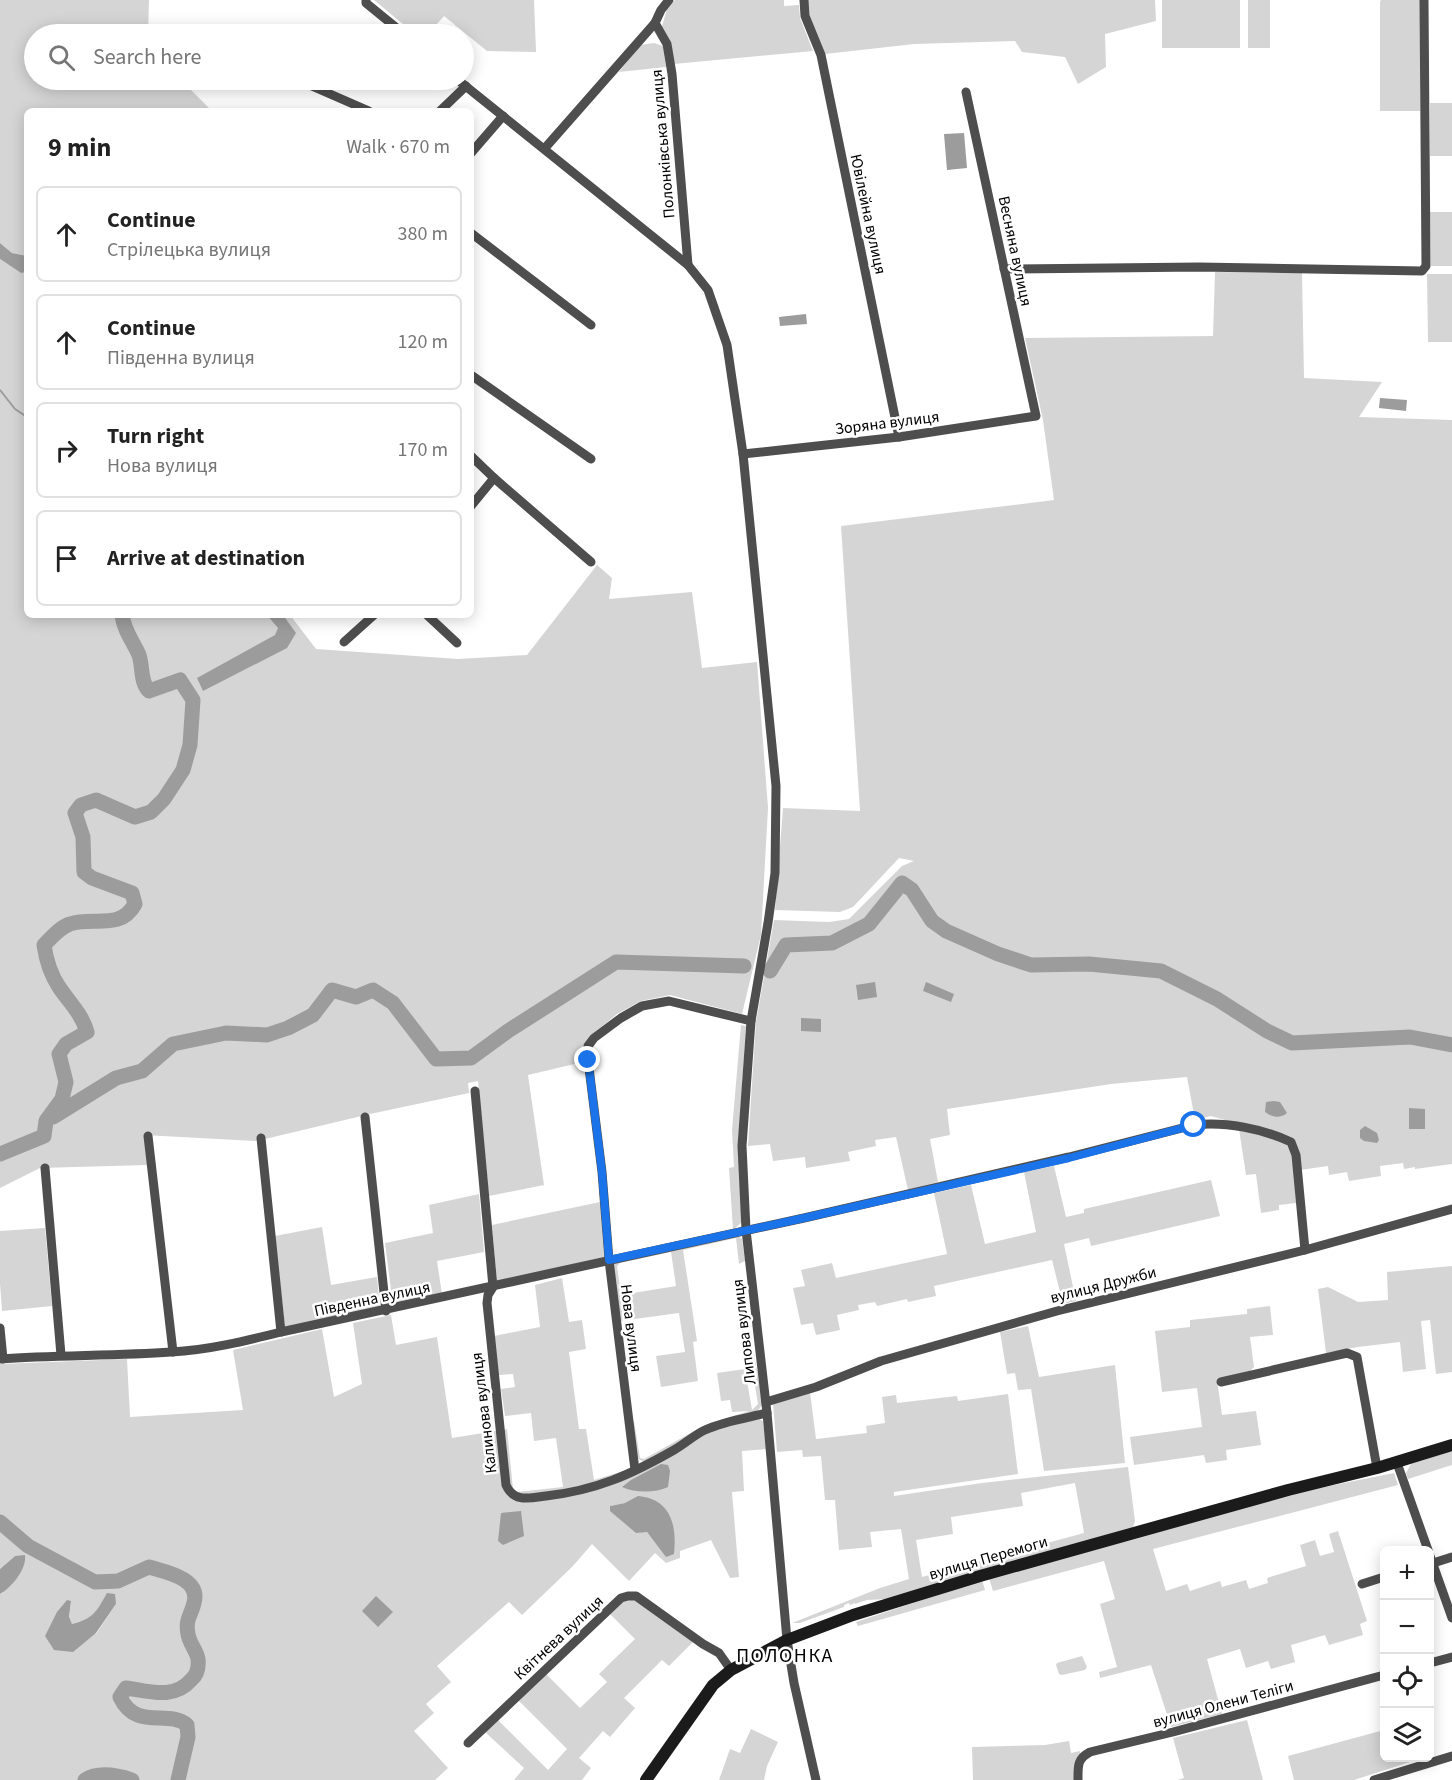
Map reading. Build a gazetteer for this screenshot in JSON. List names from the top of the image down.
{
  "streets": {
    "main road": ["вулиця Перемоги"],
    "street": [
      "Полонківська вулиця",
      "Ювілейна вулиця",
      "Весняна вулиця",
      "Зоряна вулиця",
      "вулиця Дружби",
      "Південна вулиця",
      "Нова вулиця",
      "Липова вулиця",
      "Калинова вулиця",
      "Квітнева вулиця",
      "вулиця Олени Теліги"
    ]
  },
  "crossings": [
    ["Полонківська вулиця", "Липова вулиця"],
    ["Ювілейна вулиця", "Зоряна вулиця"],
    ["Весняна вулиця", "Зоряна вулиця"],
    ["Зоряна вулиця", "Липова вулиця"],
    ["вулиця Дружби", "Південна вулиця"],
    ["вулиця Дружби", "Липова вулиця"],
    ["Південна вулиця", "Нова вулиця"],
    ["Південна вулиця", "Липова вулиця"],
    ["Південна вулиця", "Калинова вулиця"],
    ["Нова вулиця", "Липова вулиця"],
    ["Нова вулиця", "Калинова вулиця"],
    ["Липова вулиця", "Калинова вулиця"],
    ["Липова вулиця", "вулиця Перемоги"],
    ["вулиця Перемоги", "Квітнева вулиця"]
  ],
  "districts": ["ПОЛОНКА"],
  "page": {
    "search": "Search here",
    "heading": ["9 min", "Walk · 670 m"],
    "list": [
      ["Continue", "Стрілецька вулиця", "380 m"],
      ["Continue", "Південна вулиця", "120 m"],
      ["Turn right", "Нова вулиця", "170 m"],
      "Arrive at destination"
    ],
    "map_buttons": ["+", "−"]
  }
}
